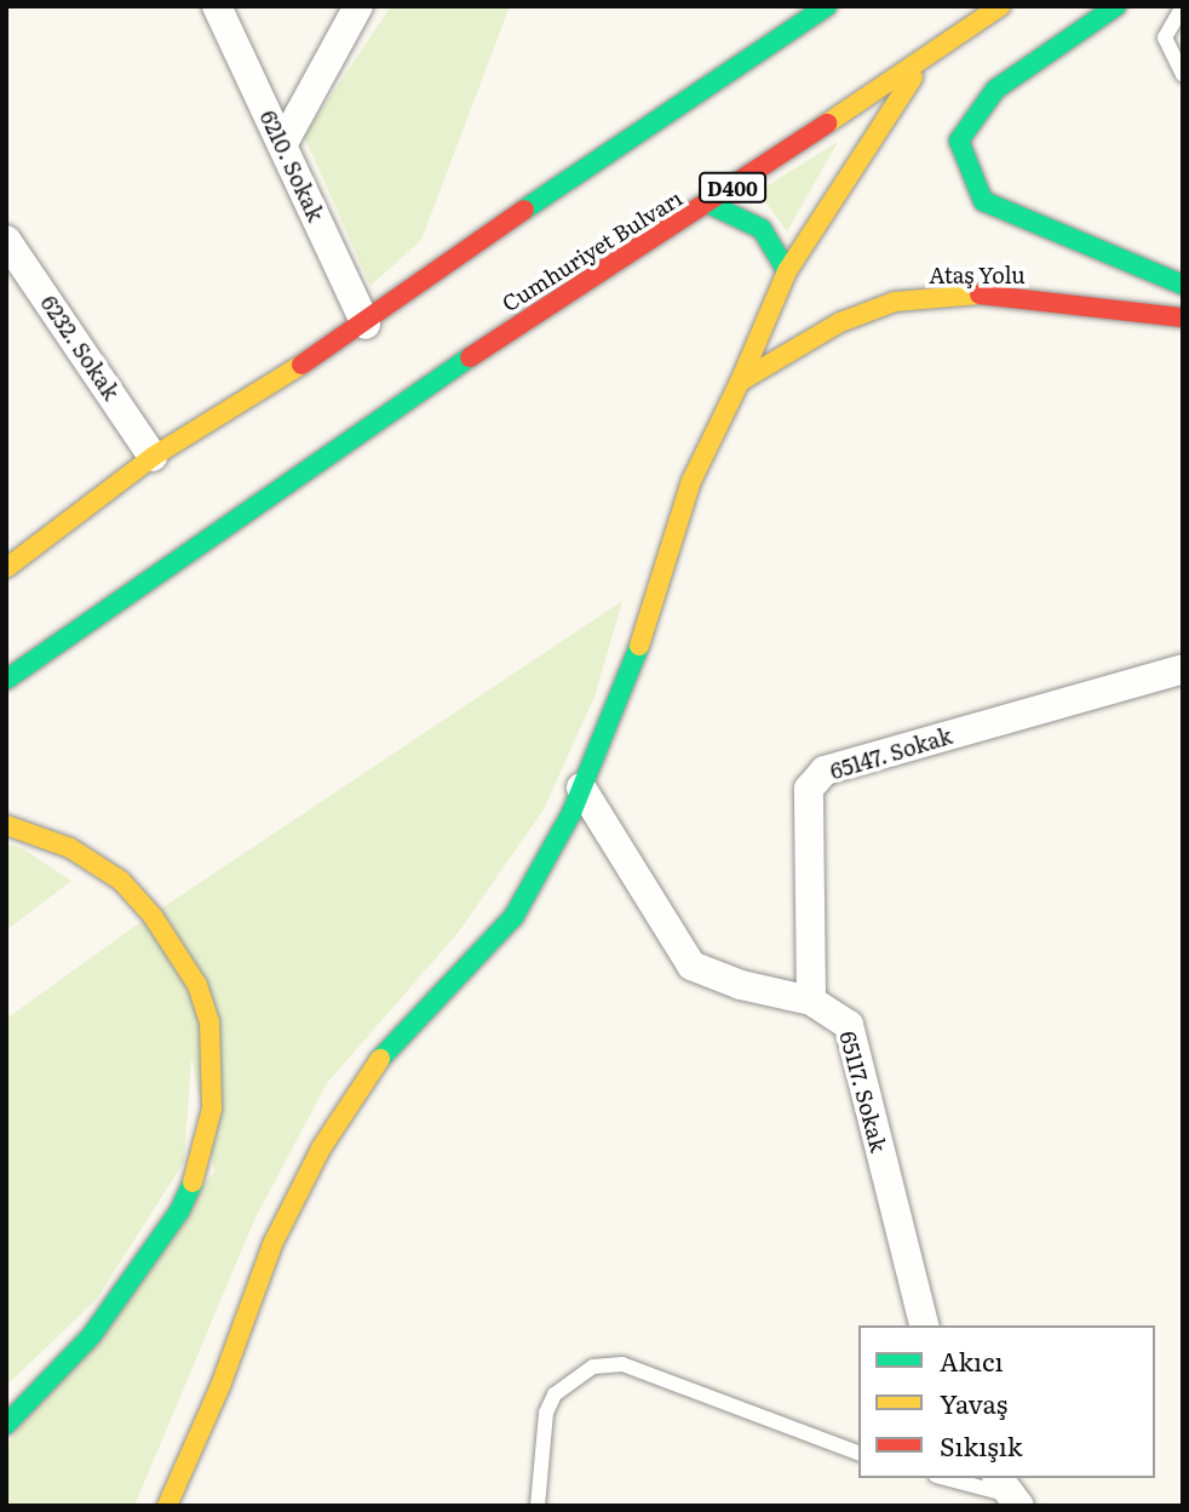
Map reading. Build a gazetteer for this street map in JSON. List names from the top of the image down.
{
  "streets": {
    "main road": ["D400", "Cumhuriyet Bulvarı", "Ataş Yolu"],
    "street": [
      "6210. Sokak",
      "6232. Sokak",
      "65147. Sokak",
      "65117. Sokak"
    ]
  },
  "crossings": [
    ["65147. Sokak", "65117. Sokak"]
  ],
  "legend": ["Akıcı", "Yavaş", "Sıkışık"]
}
